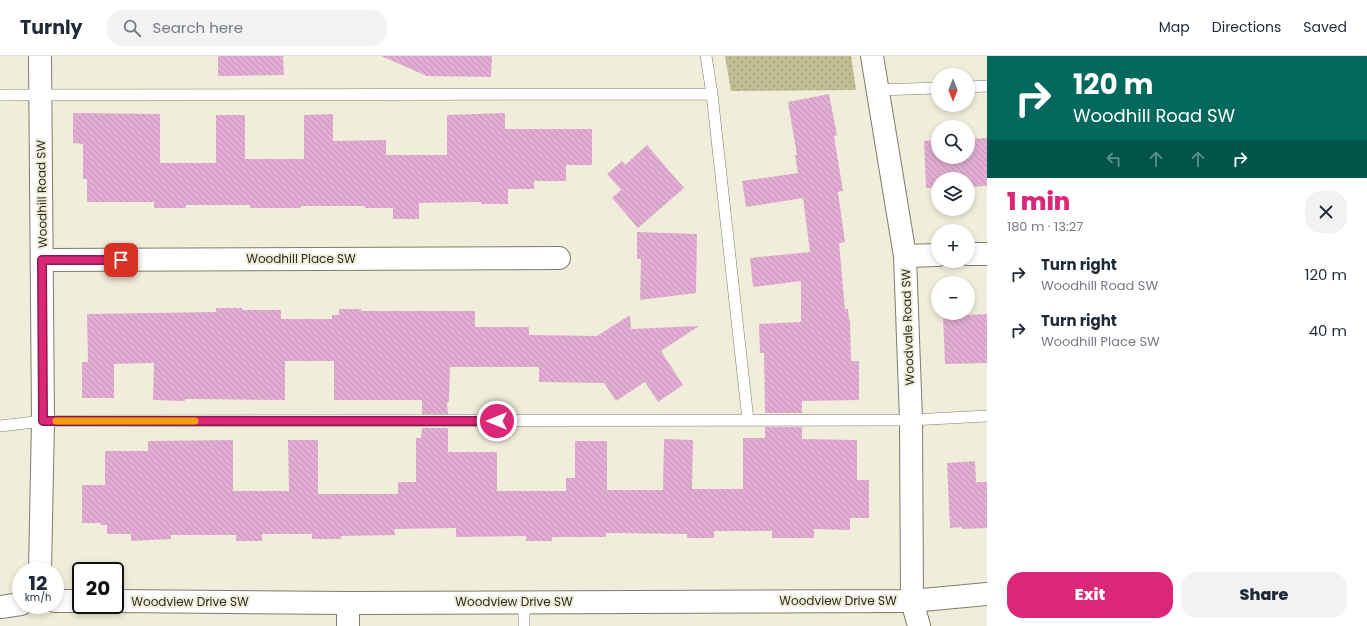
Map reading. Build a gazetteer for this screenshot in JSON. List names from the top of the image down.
{
  "streets": {
    "street": [
      "Woodhill Road SW",
      "Woodhill Place SW",
      "Woodvale Road SW",
      "Woodview Drive SW"
    ]
  },
  "crossings": [
    ["Woodhill Road SW", "Woodhill Place SW"],
    ["Woodvale Road SW", "Woodview Drive SW"]
  ],
  "north": "bottom",
  "page": {
    "header": "Turnly",
    "search": "Search here",
    "nav": ["Map", "Directions", "Saved"],
    "turn": ["120 m", "Woodhill Road SW"],
    "map_buttons": ["+", "−"],
    "heading": ["1 min", "180 m · 13:27"],
    "list": [
      {
        "name": "Turn right",
        "note": "Woodhill Road SW",
        "value": "120 m"
      },
      {
        "name": "Turn right",
        "note": "Woodhill Place SW",
        "value": "40 m"
      }
    ],
    "speed": "12 km/h",
    "limit": "20",
    "buttons": ["Exit", "Share"]
  }
}
